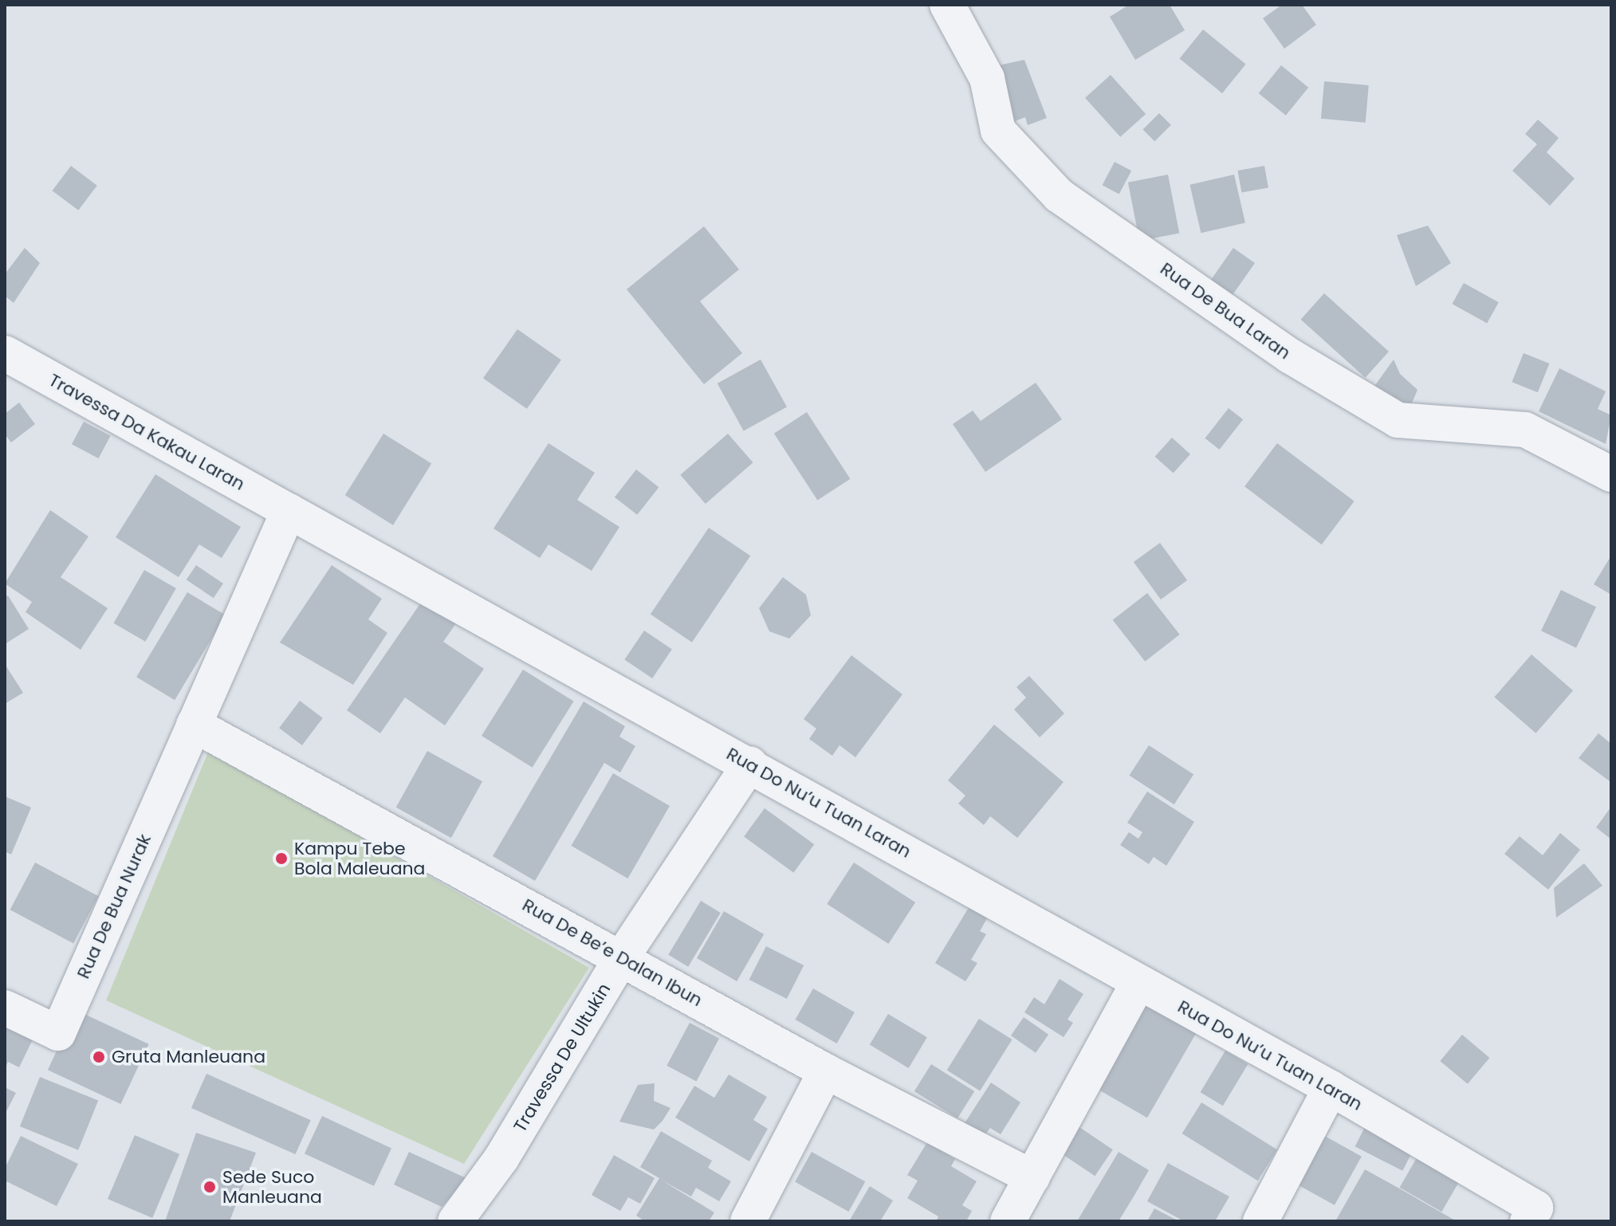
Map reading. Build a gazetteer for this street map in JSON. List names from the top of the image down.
{
  "streets": {
    "street": [
      "Rua De Bua Laran",
      "Travessa Da Kakau Laran",
      "Rua Do Nu’u Tuan Laran",
      "Rua De Bua Nurak",
      "Rua De Be’e Dalan Ibun",
      "Travessa De Ultukin"
    ]
  },
  "crossings": [
    ["Travessa Da Kakau Laran", "Rua Do Nu’u Tuan Laran"],
    ["Rua Do Nu’u Tuan Laran", "Travessa De Ultukin"],
    ["Rua De Bua Nurak", "Rua De Be’e Dalan Ibun"],
    ["Rua De Be’e Dalan Ibun", "Travessa De Ultukin"]
  ],
  "places": ["Kampu Tebe Bola Maleuana", "Gruta Manleuana", "Sede Suco Manleuana"]
}
